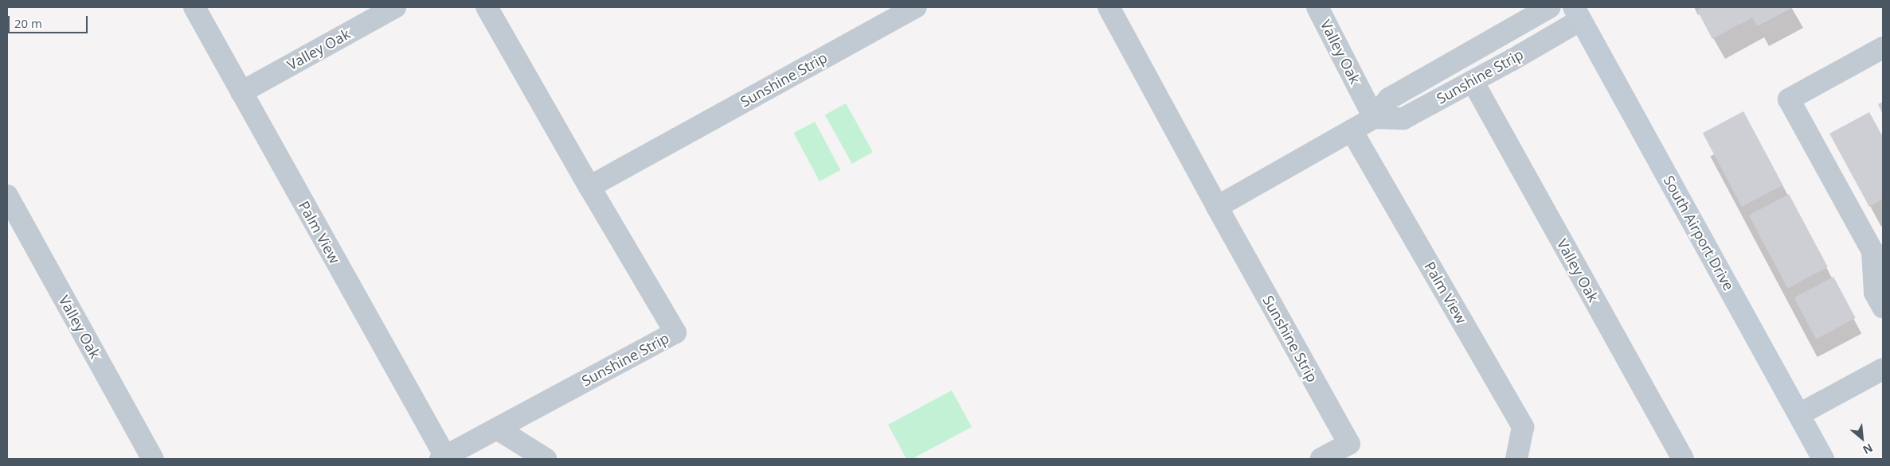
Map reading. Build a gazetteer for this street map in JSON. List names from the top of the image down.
{
  "streets": {
    "street": [
      "Valley Oak",
      "Sunshine Strip",
      "Palm View",
      "South Airport Drive"
    ]
  },
  "crossings": [
    ["Valley Oak", "Sunshine Strip"],
    ["Valley Oak", "Palm View"],
    ["Sunshine Strip", "Palm View"],
    ["Sunshine Strip", "South Airport Drive"]
  ],
  "scale_bar": "20 m",
  "north": "bottom right"
}
